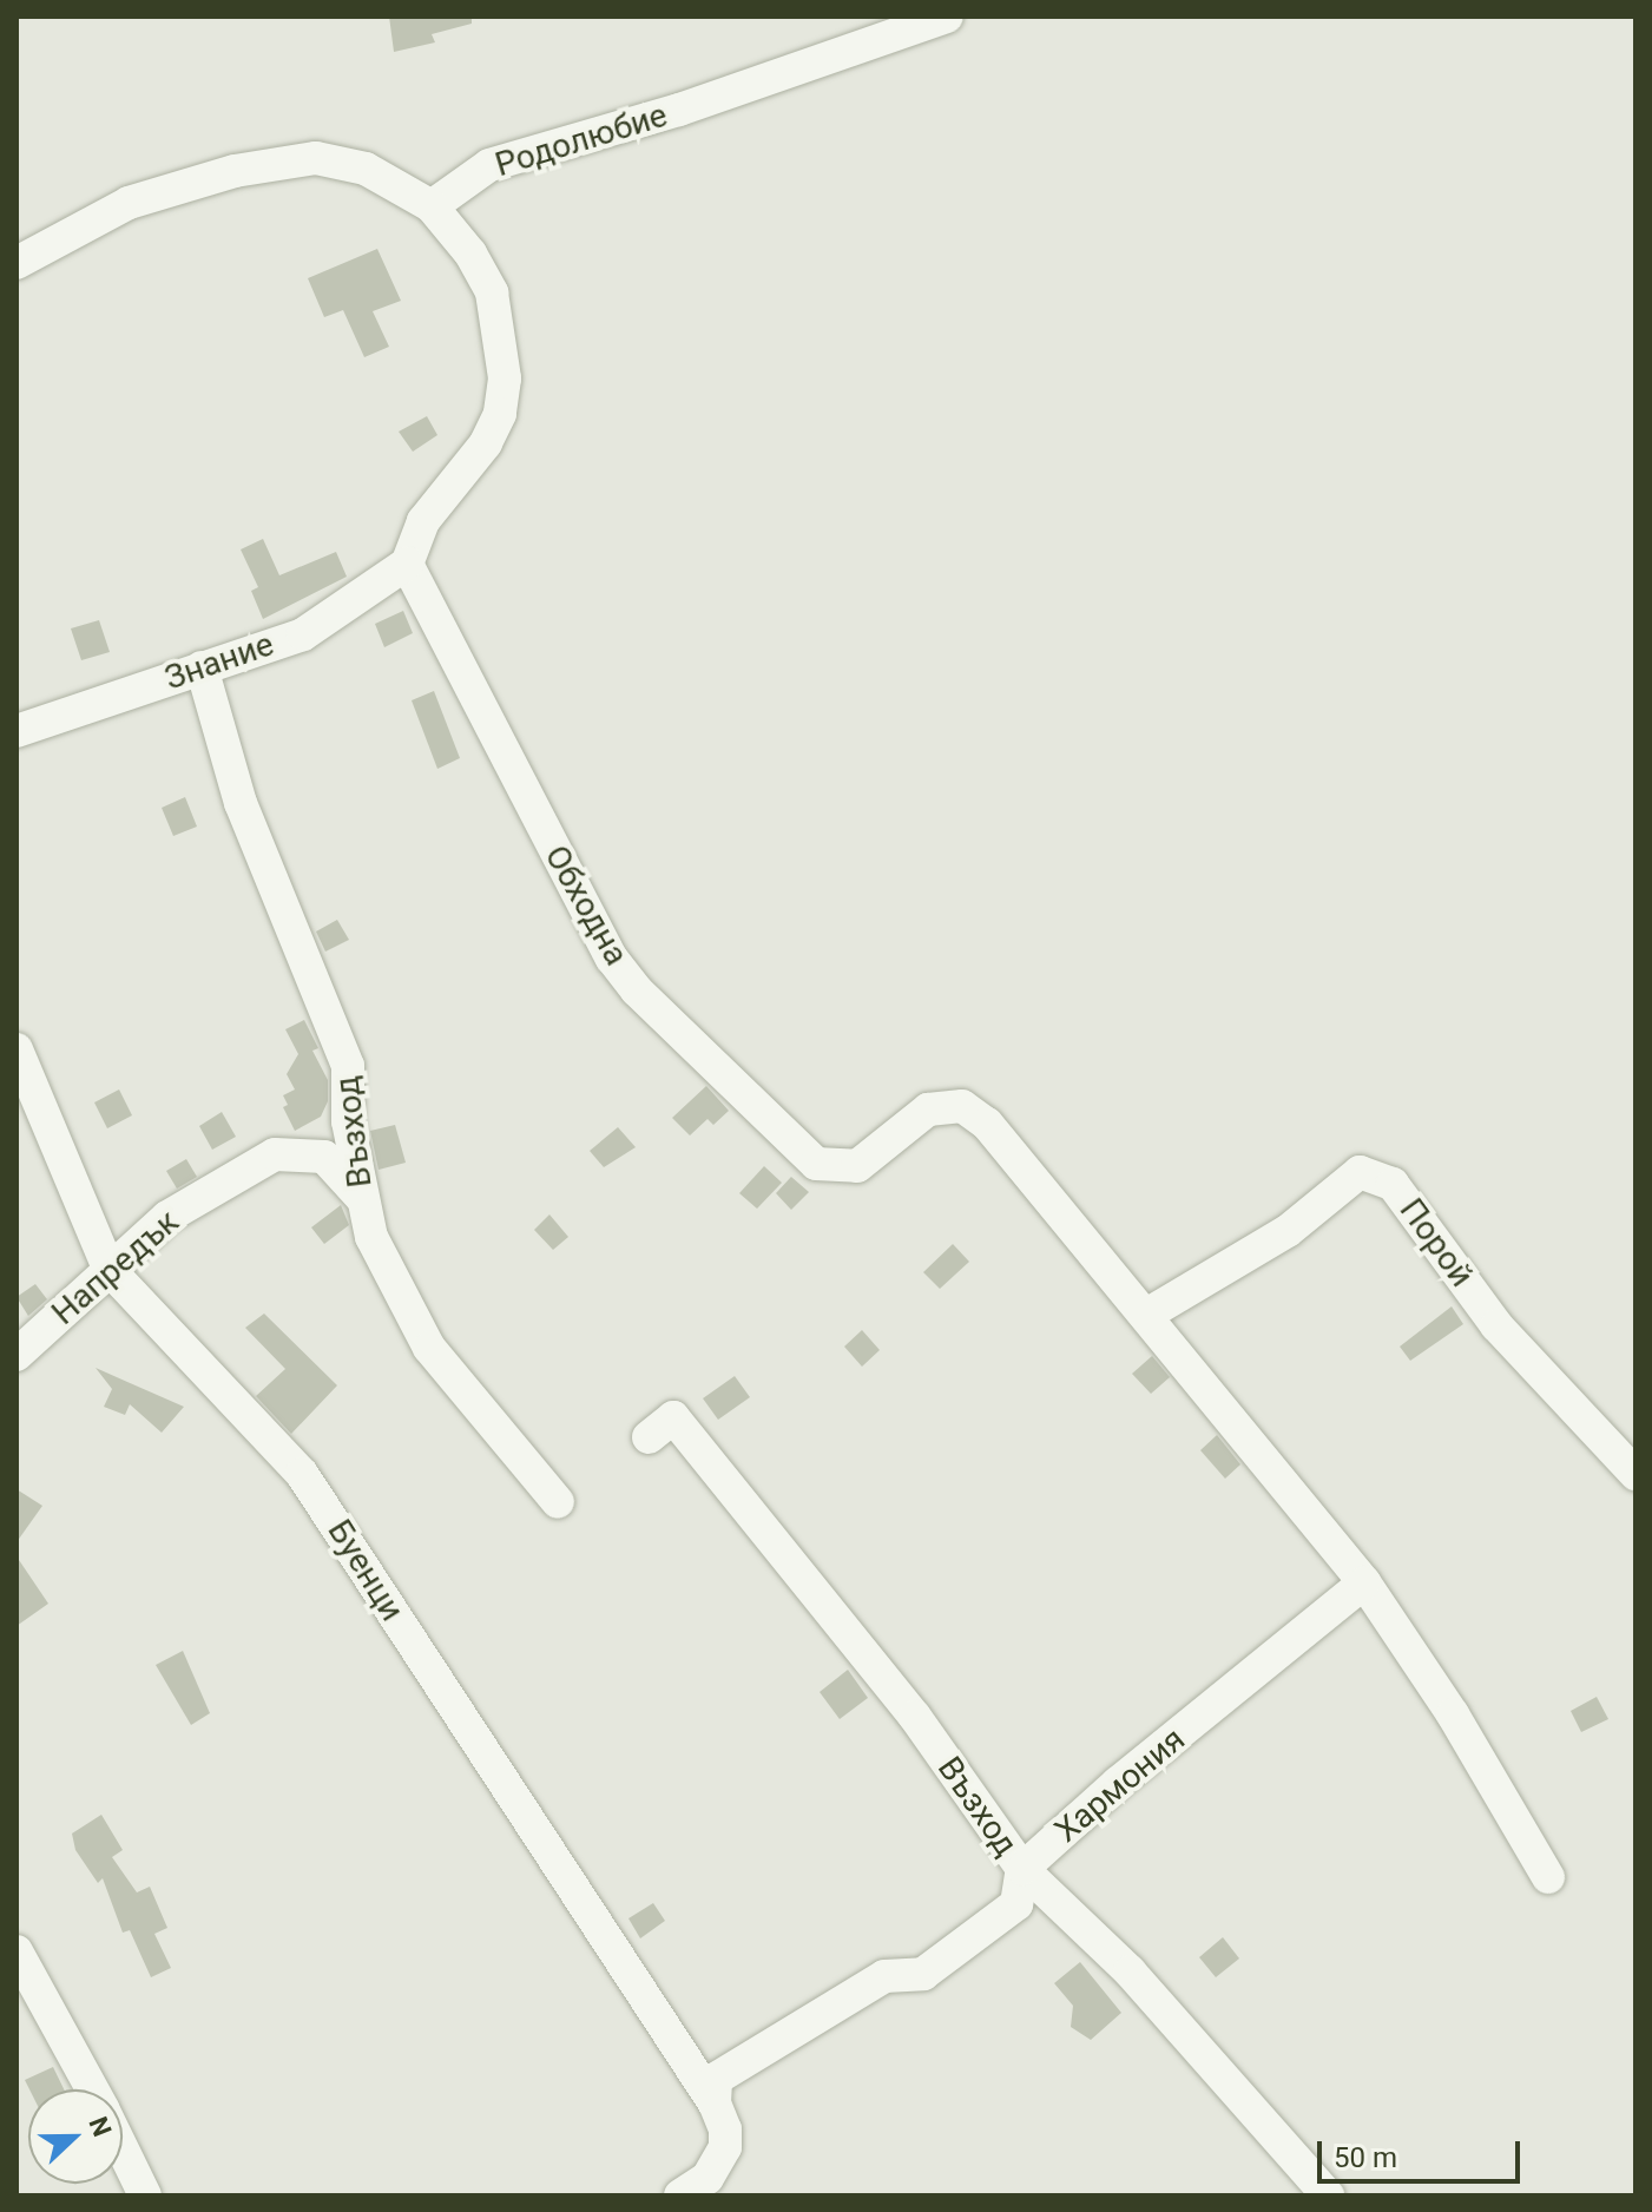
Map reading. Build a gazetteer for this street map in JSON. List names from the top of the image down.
{
  "streets": {
    "street": [
      "Родолюбие",
      "Знание",
      "Обходна",
      "Възход",
      "Порой",
      "Напредък",
      "Буенци",
      "Хармония"
    ]
  },
  "crossings": [
    ["Знание", "Обходна"],
    ["Знание", "Възход"],
    ["Обходна", "Порой"],
    ["Възход", "Напредък"],
    ["Възход", "Хармония"],
    ["Напредък", "Буенци"],
    ["Буенци", "Хармония"]
  ],
  "scale_bar": "50 m",
  "north": "right"
}
